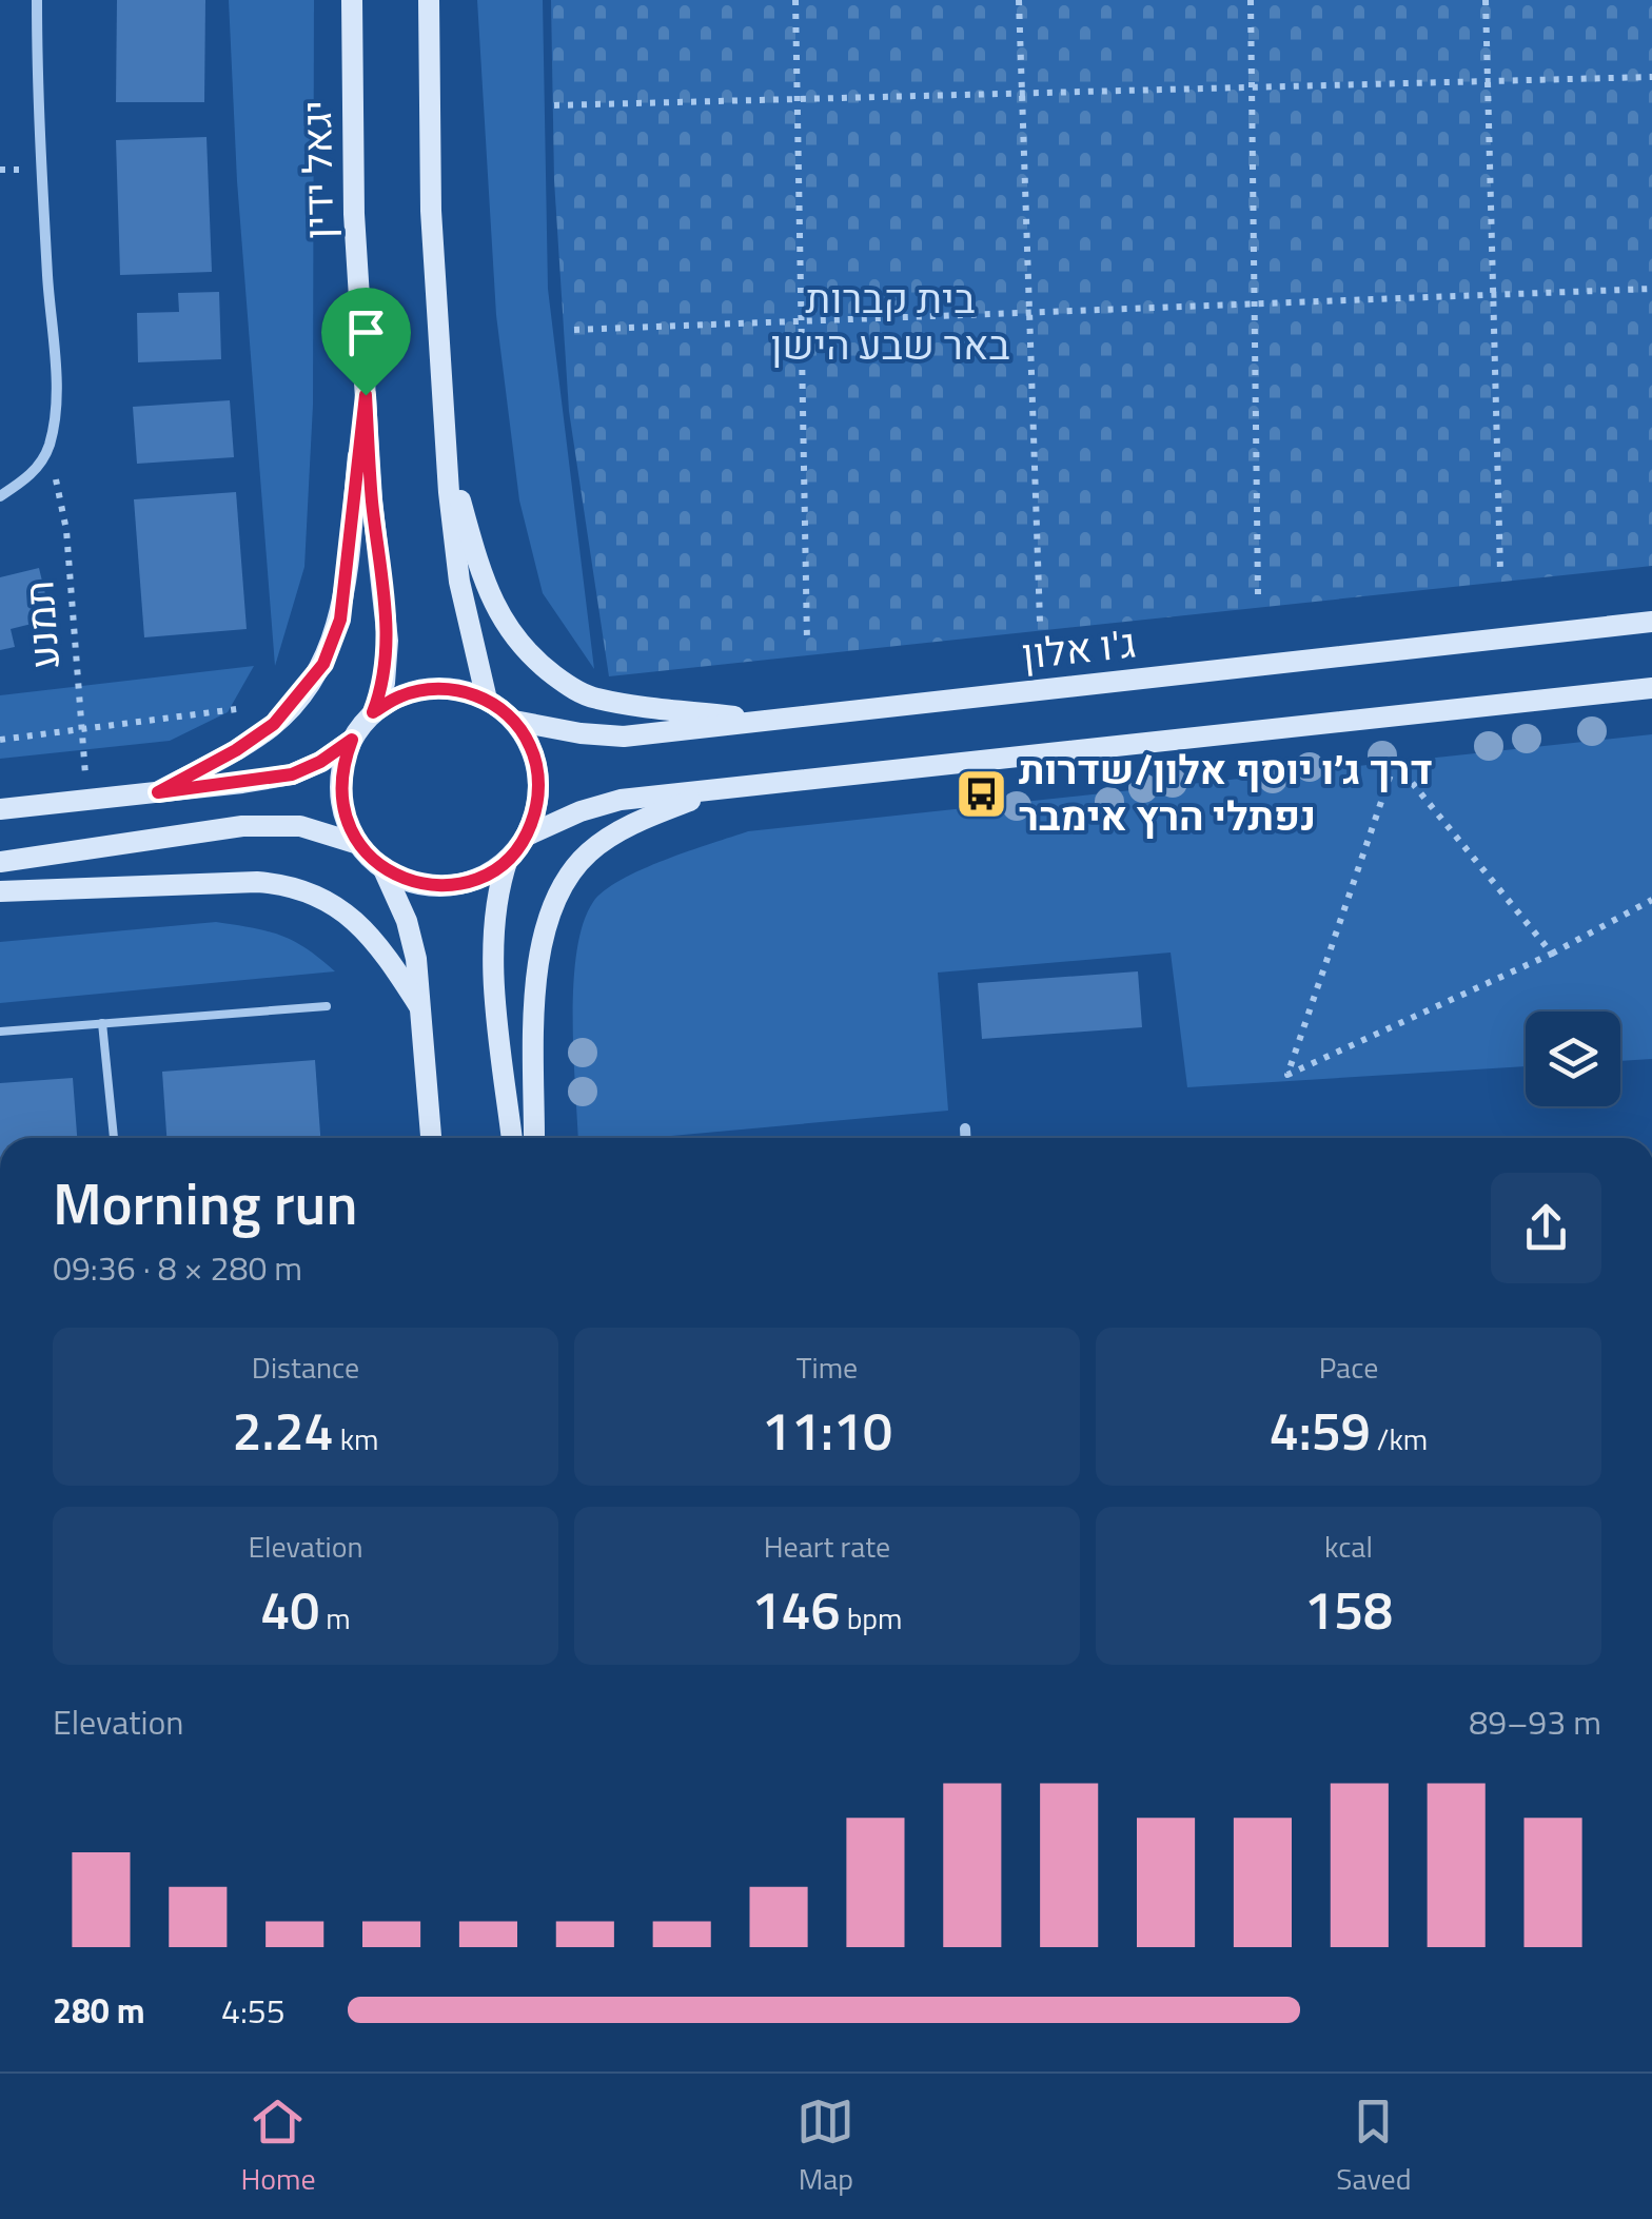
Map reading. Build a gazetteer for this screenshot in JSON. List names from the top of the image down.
{
  "streets": {
    "main road": ["יגאל ידין", "ג'ו אלון"],
    "path": ["תמנע"]
  },
  "crossings": [
    ["יגאל ידין", "ג'ו אלון"]
  ],
  "parks": ["בית קברות באר שבע הישן"],
  "places": {
    "bus stop": ["דרך ג׳ו יוסף אלון/שדרות נפתלי הרץ אימבר"]
  },
  "page": {
    "heading": ["Morning run", "09:36 · 8 × 280 m"],
    "stats": [
      ["Distance", "2.24 km"],
      ["Time", "11:10"],
      ["Pace", "4:59 /km"],
      ["Elevation", "40 m"],
      ["Heart rate", "146 bpm"],
      ["kcal", "158"]
    ],
    "chart": ["Elevation", "89–93 m"],
    "list": [
      {
        "name": "280 m",
        "note": "4:55"
      }
    ],
    "tabs": ["Home", "Map", "Saved"]
  }
}
